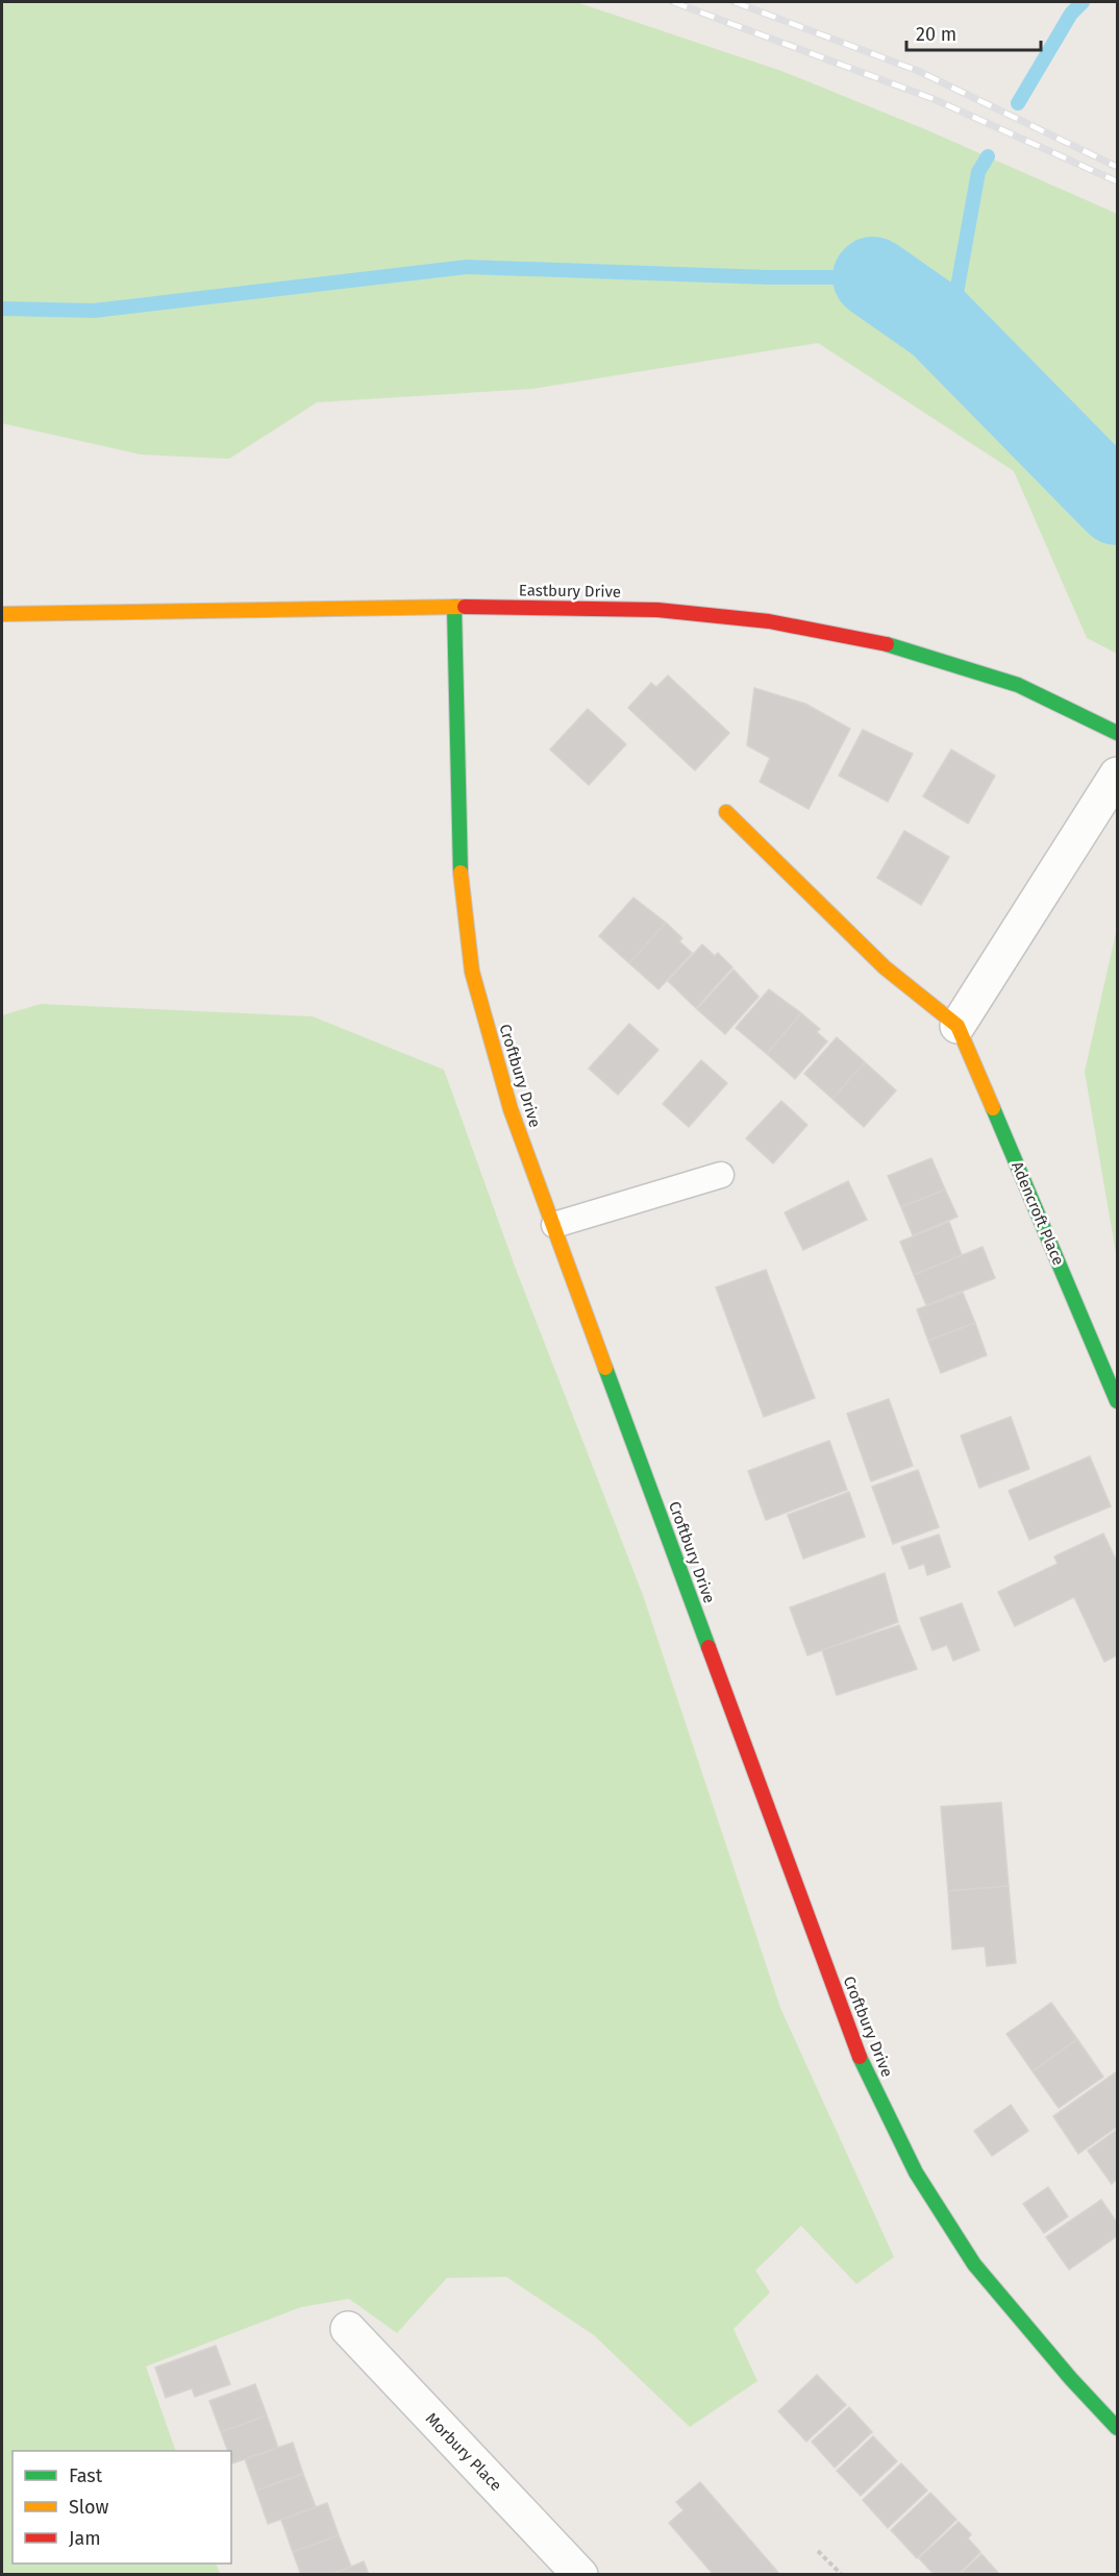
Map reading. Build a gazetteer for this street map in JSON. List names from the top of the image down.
{
  "streets": {
    "street": [
      "Eastbury Drive",
      "Croftbury Drive",
      "Adencroft Place",
      "Morbury Place"
    ]
  },
  "crossings": [
    ["Eastbury Drive", "Croftbury Drive"]
  ],
  "legend": ["Fast", "Slow", "Jam"],
  "scale_bar": "20 m"
}
